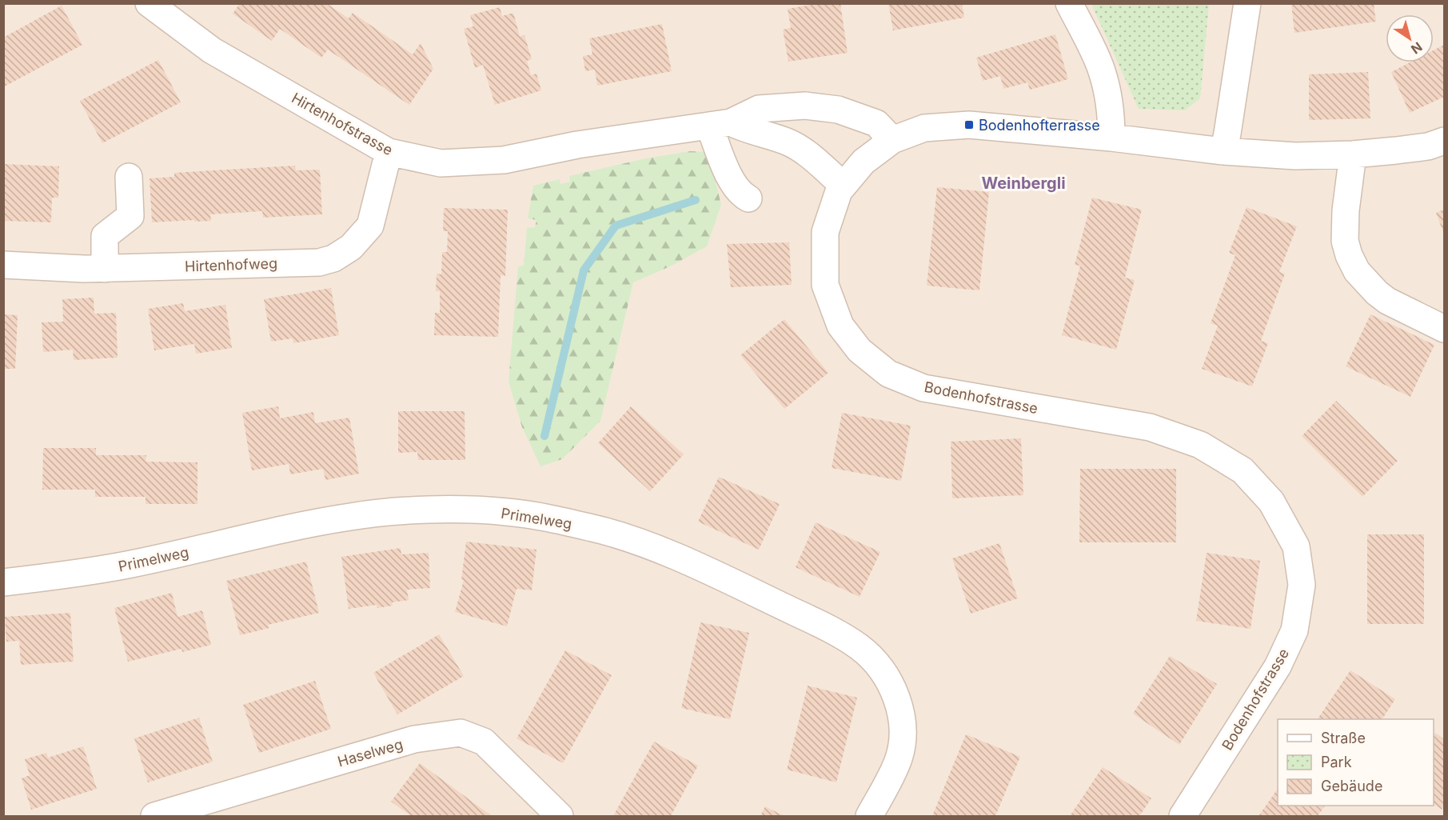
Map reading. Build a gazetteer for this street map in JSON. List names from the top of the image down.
{
  "streets": {
    "street": [
      "Hirtenhofstrasse",
      "Hirtenhofweg",
      "Bodenhofstrasse",
      "Primelweg",
      "Haselweg"
    ]
  },
  "crossings": [
    ["Hirtenhofstrasse", "Hirtenhofweg"],
    ["Hirtenhofstrasse", "Bodenhofstrasse"]
  ],
  "districts": ["Weinbergli"],
  "places": {
    "transit": ["Bodenhofterrasse"]
  },
  "legend": ["Straße", "Park", "Gebäude"],
  "north": "bottom right"
}
